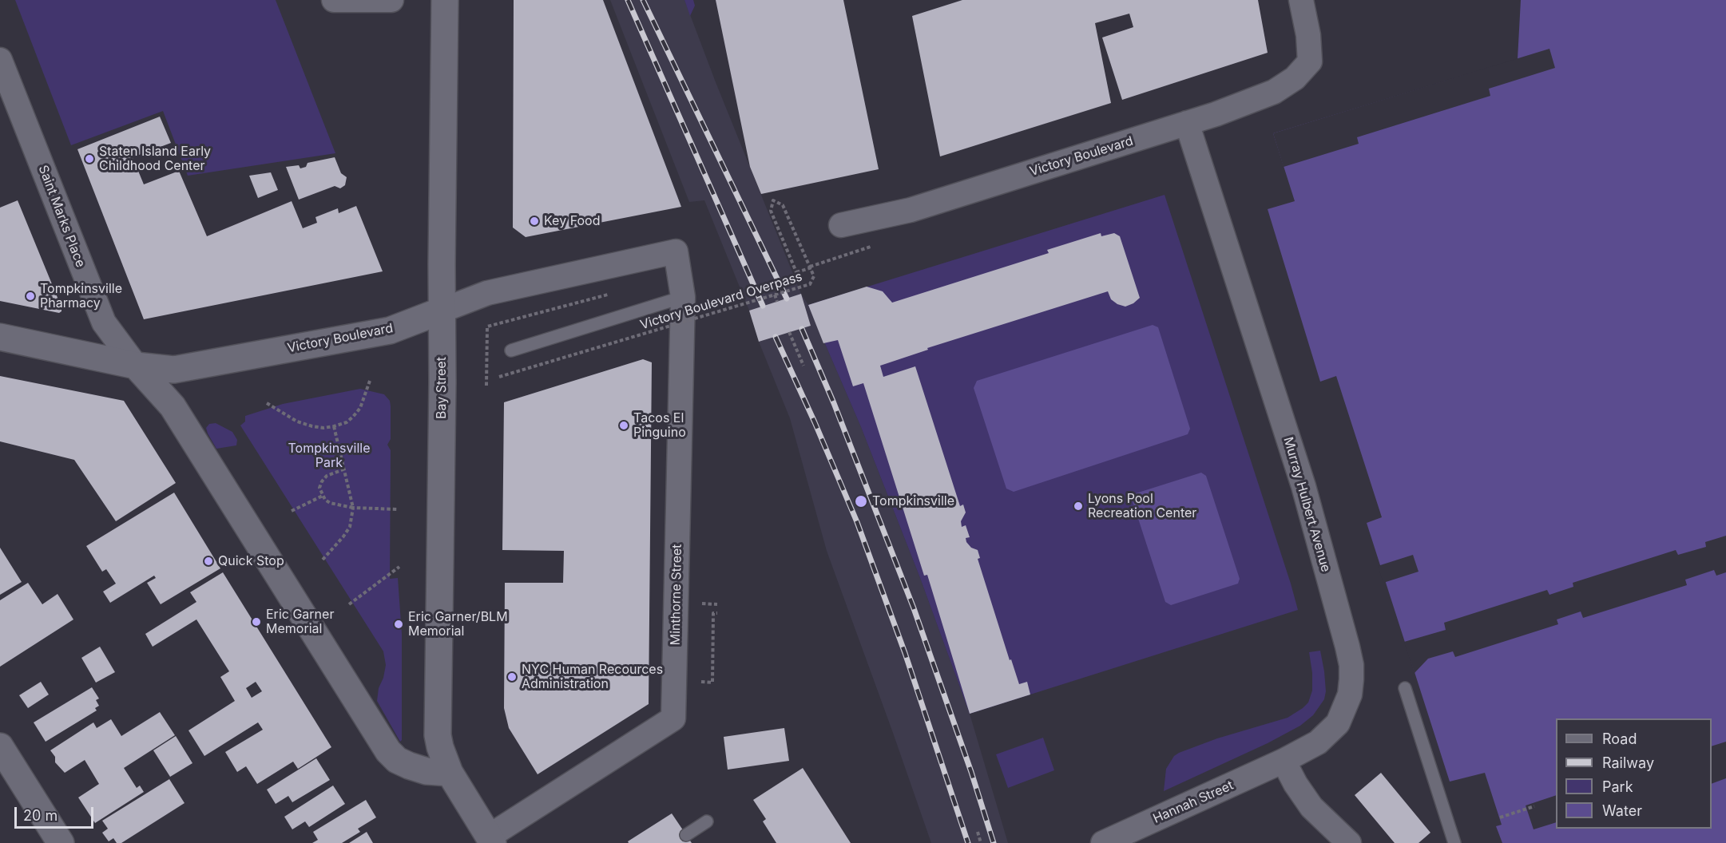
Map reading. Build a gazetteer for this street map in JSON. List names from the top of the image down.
{
  "streets": {
    "main road": ["Victory Boulevard", "Bay Street"],
    "street": [
      "Saint Marks Place",
      "Murray Hulbert Avenue",
      "Minthorne Street",
      "Hannah Street"
    ],
    "path": ["Victory Boulevard Overpass"]
  },
  "crossings": [
    ["Victory Boulevard", "Saint Marks Place"],
    ["Victory Boulevard", "Bay Street"],
    ["Victory Boulevard", "Murray Hulbert Avenue"],
    ["Victory Boulevard", "Minthorne Street"],
    ["Bay Street", "Minthorne Street"],
    ["Murray Hulbert Avenue", "Hannah Street"]
  ],
  "parks": ["Tompkinsville Park"],
  "places": [
    "Staten Island Early Childhood Center",
    "Key Food",
    "Tompkinsville Pharmacy",
    "Tacos El Pinguino",
    "Tompkinsville",
    "Lyons Pool Recreation Center",
    "Quick Stop",
    "Eric Garner Memorial",
    "Eric Garner/BLM Memorial",
    "NYC Human Recources Administration"
  ],
  "legend": [
    "Road",
    "Railway",
    "Park",
    "Water"
  ],
  "scale_bar": "20 m"
}
